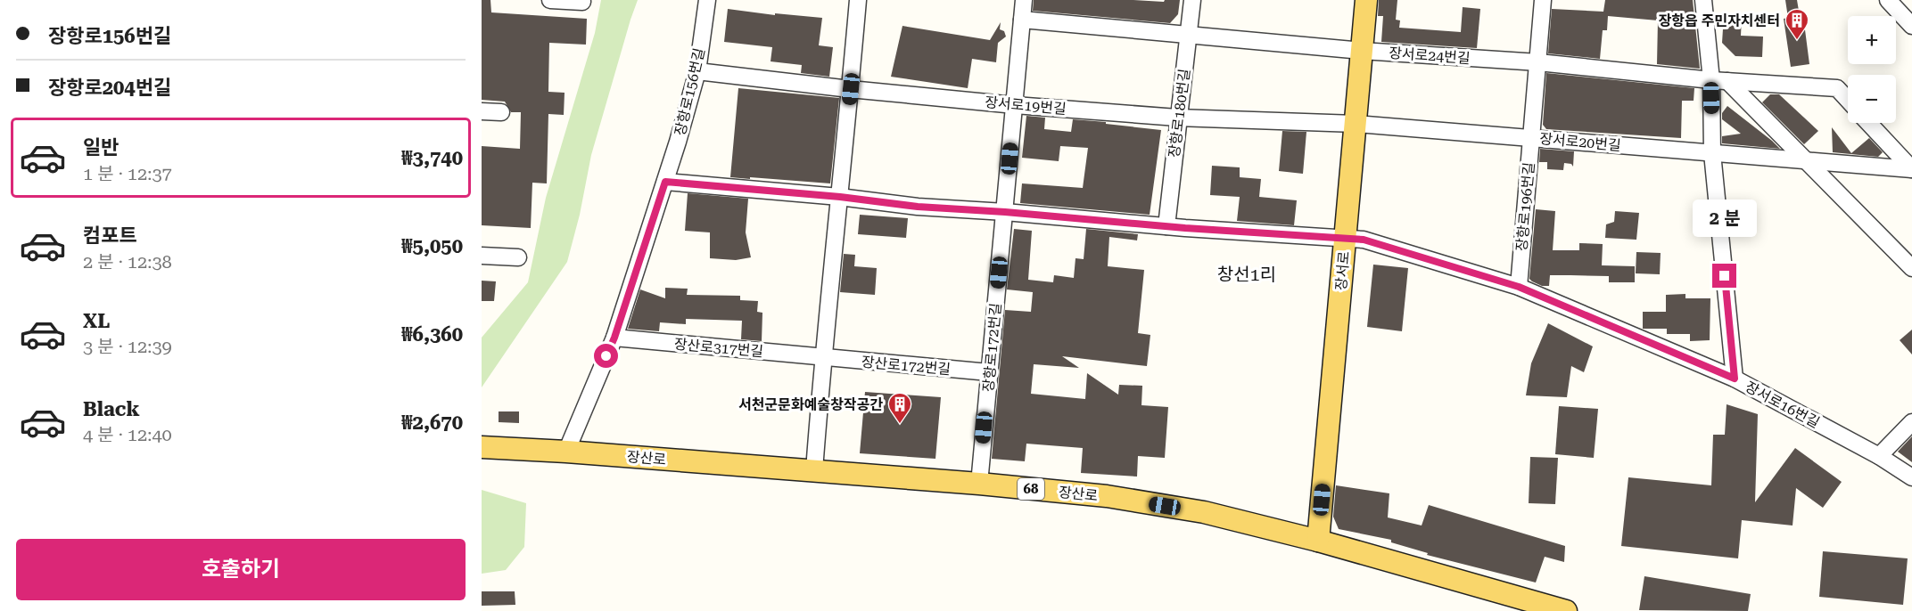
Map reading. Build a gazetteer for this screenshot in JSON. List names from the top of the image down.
{
  "streets": {
    "main road": ["장서로", "장산로", "68"],
    "street": [
      "장서로24번길",
      "장항로156번길",
      "장서로19번길",
      "장항로180번길",
      "장서로20번길",
      "장항로196번길",
      "장산로317번길",
      "장항로172번길",
      "장산로172번길",
      "장서로16번길"
    ]
  },
  "crossings": [
    ["장서로24번길", "장항로180번길"],
    ["장서로24번길", "장항로196번길"],
    ["장서로24번길", "장서로"],
    ["장서로24번길", "장항로172번길"],
    ["장항로156번길", "장서로19번길"],
    ["장항로156번길", "장산로317번길"],
    ["장항로156번길", "장산로"],
    ["장서로19번길", "장항로180번길"],
    ["장서로19번길", "장서로20번길"],
    ["장서로19번길", "장서로"],
    ["장서로19번길", "장항로172번길"],
    ["장항로180번길", "장서로16번길"],
    ["장서로20번길", "장항로196번길"],
    ["장서로20번길", "장서로"],
    ["장항로196번길", "장서로16번길"],
    ["장서로", "장서로16번길"],
    ["장서로", "장산로"],
    ["장산로317번길", "장산로172번길"],
    ["장항로172번길", "장산로172번길"],
    ["장항로172번길", "장서로16번길"],
    ["장항로172번길", "장산로"]
  ],
  "districts": ["창선1리"],
  "places": {
    "building": ["장항읍 주민자치센터", "서천군문화예술창작공간"]
  },
  "page": {
    "banner": ["장항로156번길", "장항로204번길"],
    "map_buttons": ["+", "−"],
    "list": [
      {
        "name": "일반",
        "note": "1 분 · 12:37",
        "value": "₩3,740"
      },
      {
        "name": "컴포트",
        "note": "2 분 · 12:38",
        "value": "₩5,050"
      },
      {
        "name": "XL",
        "note": "3 분 · 12:39",
        "value": "₩6,360"
      },
      {
        "name": "Black",
        "note": "4 분 · 12:40",
        "value": "₩2,670"
      }
    ],
    "bubble": "2 분",
    "buttons": "호출하기"
  }
}
